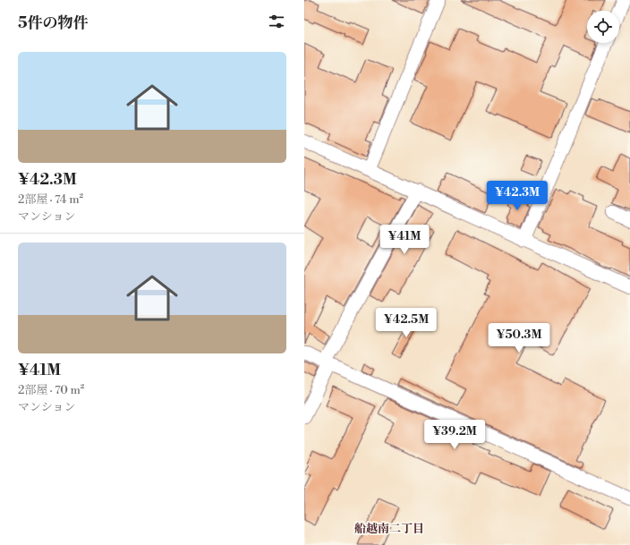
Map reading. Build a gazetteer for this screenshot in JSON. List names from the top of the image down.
{
  "districts": ["船越南二丁目"],
  "page": {
    "heading": "5件の物件",
    "list": [
      {
        "name": "¥42.3M",
        "note": "2部屋 · 74 m² · マンション"
      },
      {
        "name": "¥41M",
        "note": "2部屋 · 70 m² · マンション"
      }
    ],
    "price": [
      "¥42.3M",
      "¥41M",
      "¥42.5M",
      "¥50.3M",
      "¥39.2M"
    ]
  }
}
